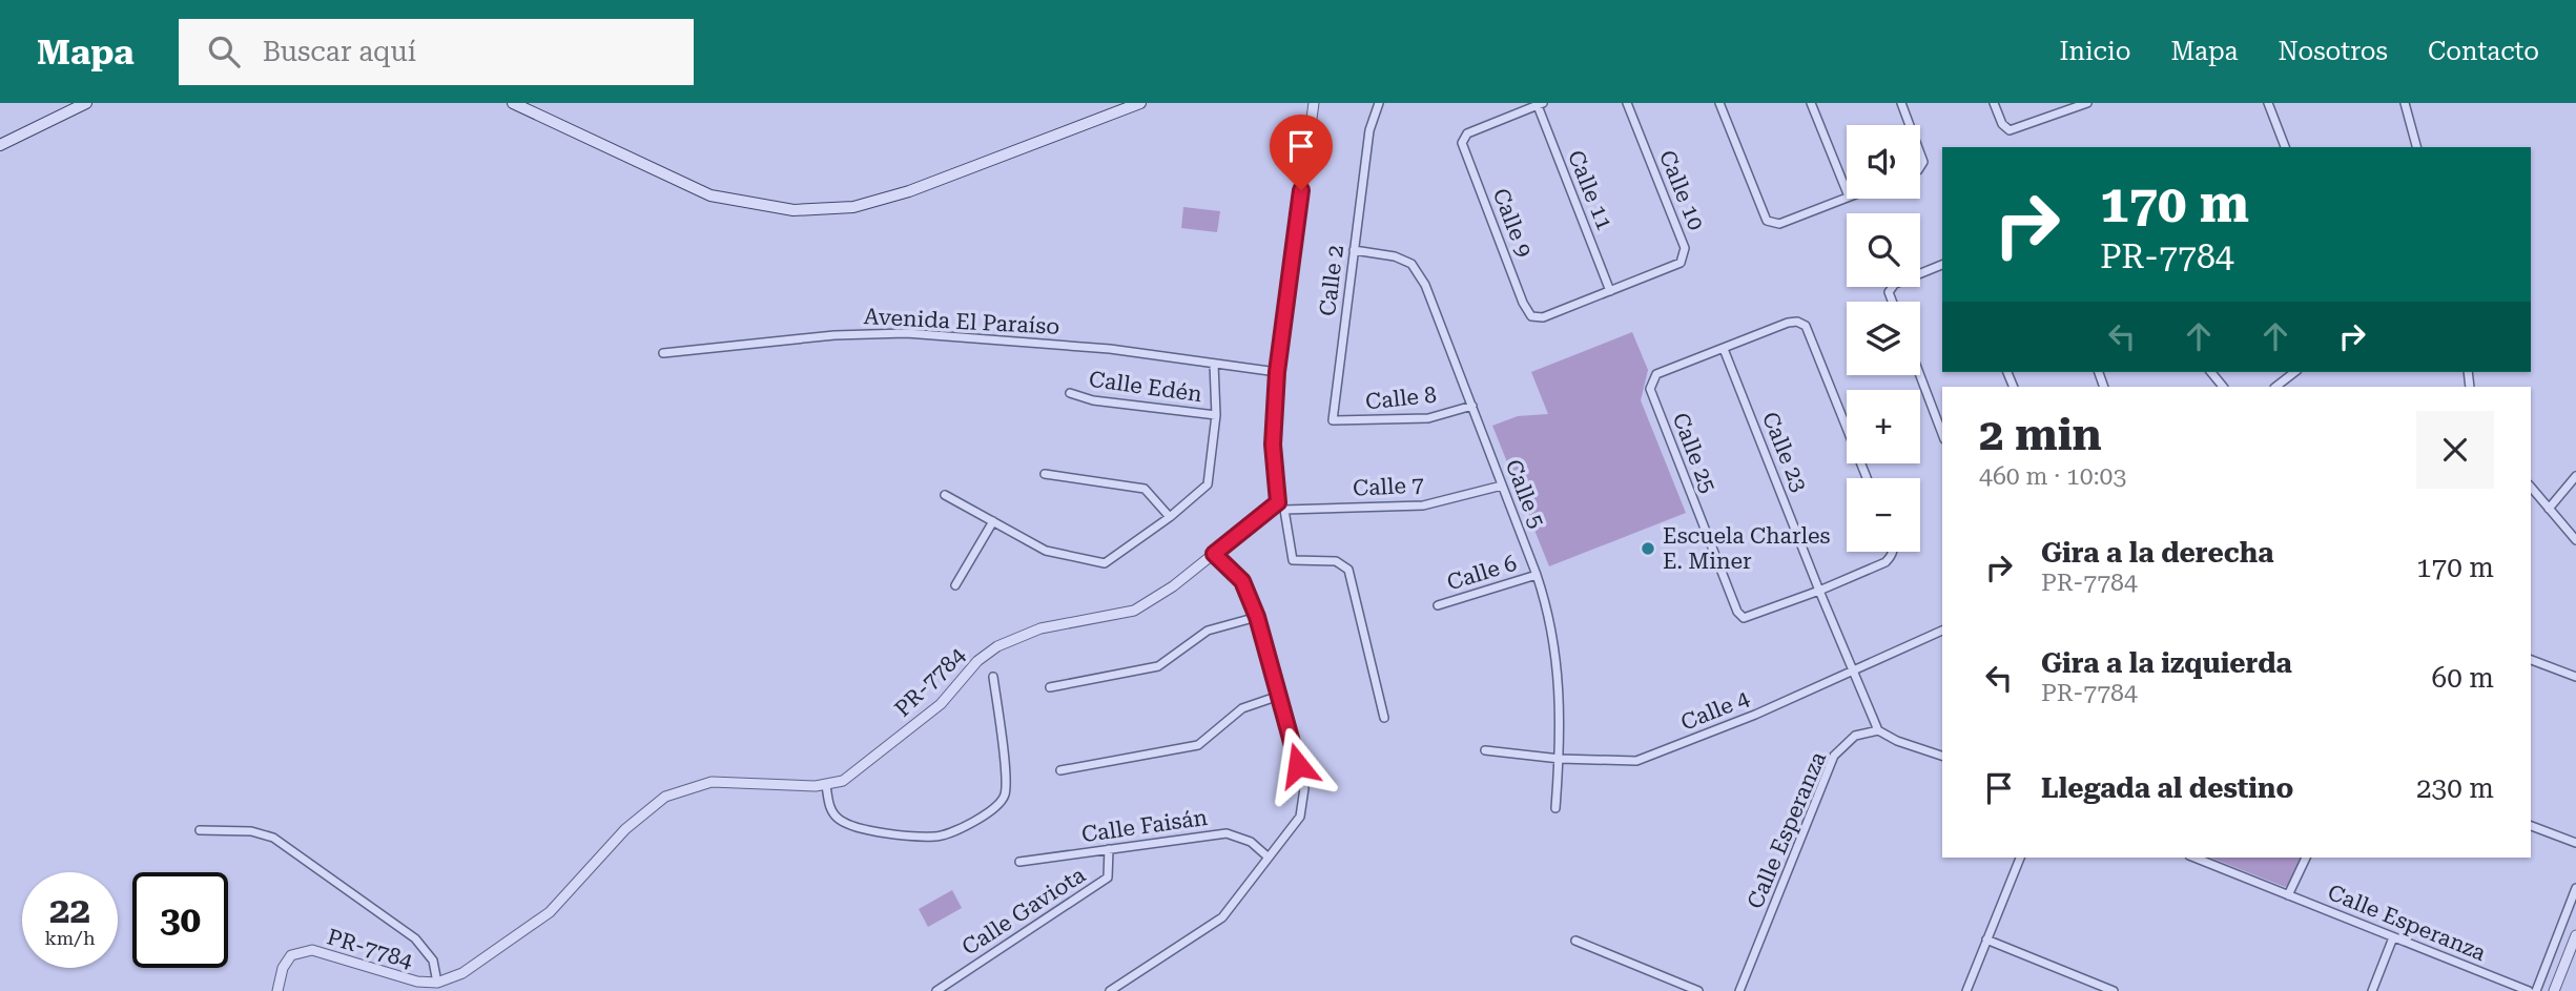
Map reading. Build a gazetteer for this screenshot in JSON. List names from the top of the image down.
{
  "streets": {
    "street": [
      "Calle 11",
      "Calle 10",
      "Calle 9",
      "Calle 2",
      "Avenida El Paraíso",
      "Calle Edén",
      "Calle 8",
      "Calle 23",
      "Calle 25",
      "Calle 7",
      "Calle 5",
      "Calle 6",
      "PR-7784",
      "Calle 4",
      "Calle Faisán",
      "Calle Esperanza",
      "Calle Gaviota"
    ]
  },
  "crossings": [
    ["Calle 11", "Calle 10"],
    ["Calle 11", "Calle 9"],
    ["Calle 10", "Calle 9"],
    ["Calle 2", "Calle 8"],
    ["Calle 2", "Calle 5"],
    ["Calle 8", "Calle 5"],
    ["Calle 23", "Calle 25"],
    ["Calle 23", "Calle 4"],
    ["Calle 23", "Calle Esperanza"],
    ["Calle 7", "Calle 5"],
    ["Calle 7", "PR-7784"],
    ["Calle 5", "Calle 6"],
    ["Calle 5", "Calle 4"],
    ["Calle Faisán", "Calle Gaviota"]
  ],
  "places": ["Escuela Charles E. Miner"],
  "page": {
    "header": "Mapa",
    "search": "Buscar aquí",
    "nav": [
      "Inicio",
      "Mapa",
      "Nosotros",
      "Contacto"
    ],
    "map_buttons": ["+", "−"],
    "turn": ["170 m", "PR-7784"],
    "heading": ["2 min", "460 m · 10:03"],
    "list": [
      {
        "name": "Gira a la derecha",
        "note": "PR-7784",
        "value": "170 m"
      },
      {
        "name": "Gira a la izquierda",
        "note": "PR-7784",
        "value": "60 m"
      },
      {
        "name": "Llegada al destino",
        "value": "230 m"
      }
    ],
    "speed": "22 km/h",
    "limit": "30"
  }
}
